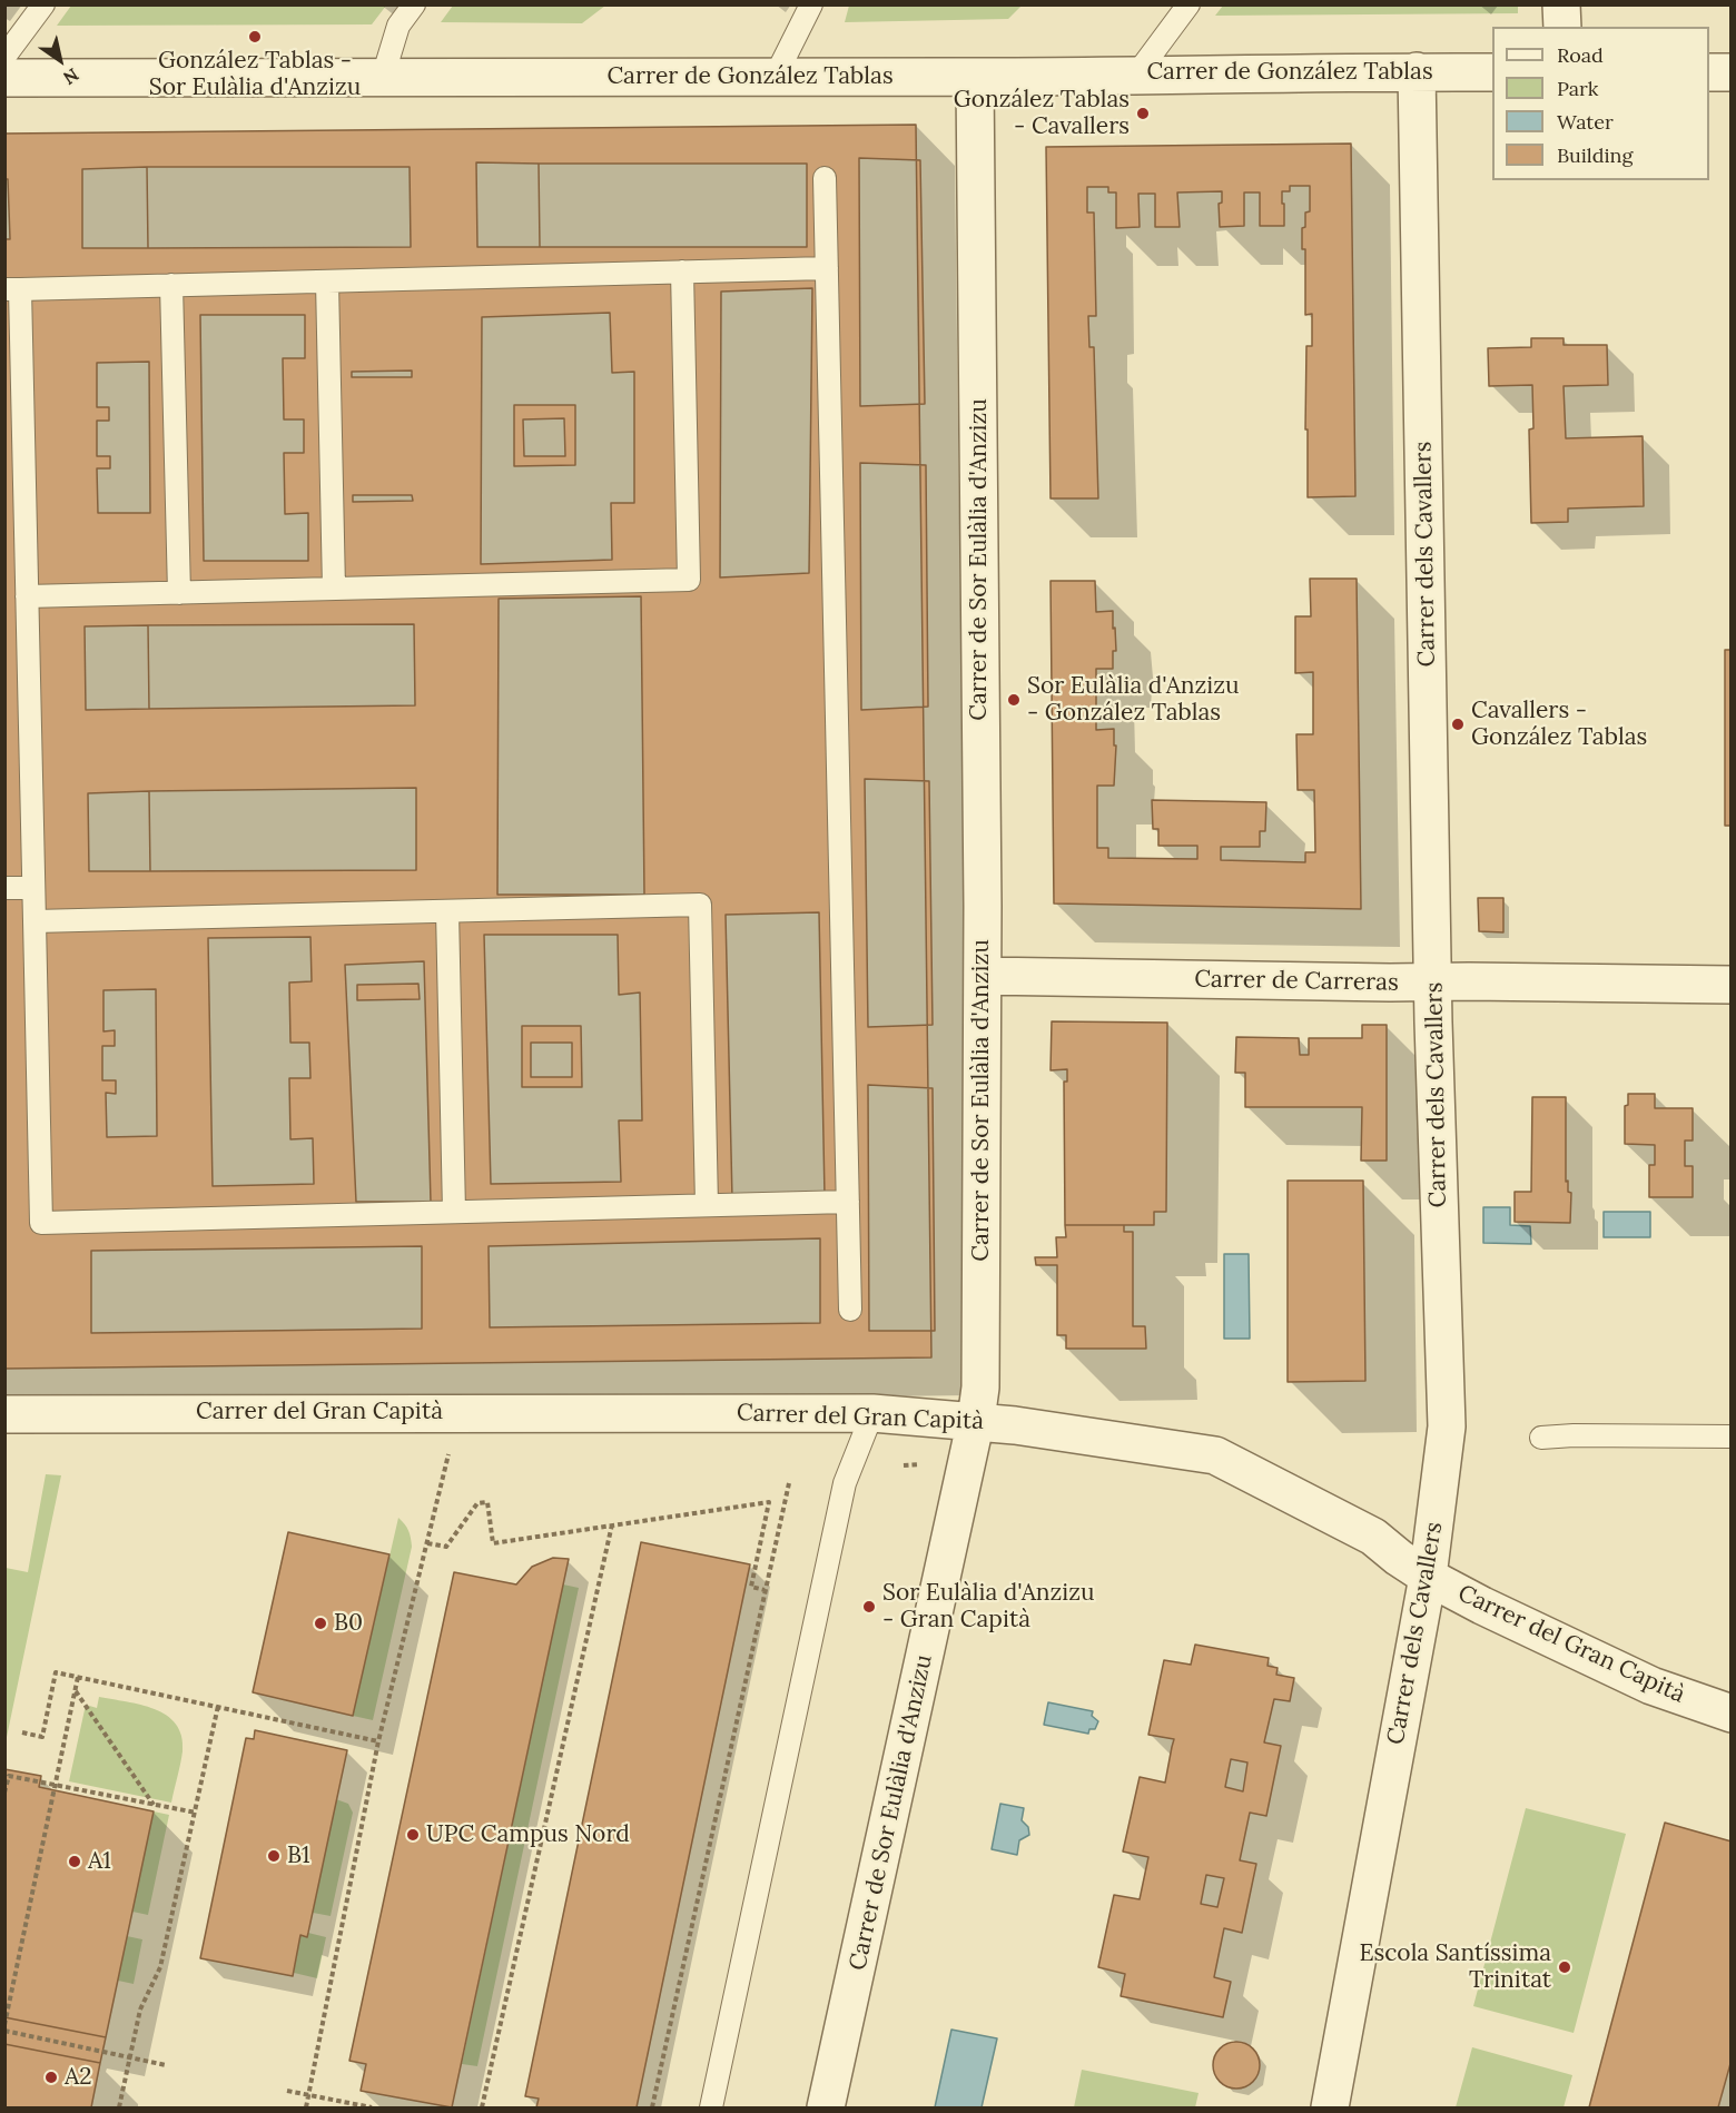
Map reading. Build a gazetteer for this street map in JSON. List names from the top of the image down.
{
  "streets": {
    "street": [
      "Carrer de González Tablas",
      "Carrer dels Cavallers",
      "Carrer de Sor Eulàlia d'Anzizu",
      "Carrer de Carreras",
      "Carrer del Gran Capità"
    ]
  },
  "crossings": [
    ["Carrer de González Tablas", "Carrer dels Cavallers"],
    ["Carrer de González Tablas", "Carrer de Sor Eulàlia d'Anzizu"],
    ["Carrer dels Cavallers", "Carrer de Carreras"],
    ["Carrer dels Cavallers", "Carrer del Gran Capità"],
    ["Carrer de Sor Eulàlia d'Anzizu", "Carrer de Carreras"],
    ["Carrer de Sor Eulàlia d'Anzizu", "Carrer del Gran Capità"]
  ],
  "places": [
    "González Tablas - Sor Eulàlia d'Anzizu",
    "González Tablas - Cavallers",
    "Sor Eulàlia d'Anzizu - González Tablas",
    "Cavallers - González Tablas",
    "Sor Eulàlia d'Anzizu - Gran Capità",
    "B0",
    "UPC Campus Nord",
    "B1",
    "A1",
    "Escola Santíssima Trinitat",
    "A2"
  ],
  "legend": [
    "Road",
    "Park",
    "Water",
    "Building"
  ],
  "north": "bottom right"
}
